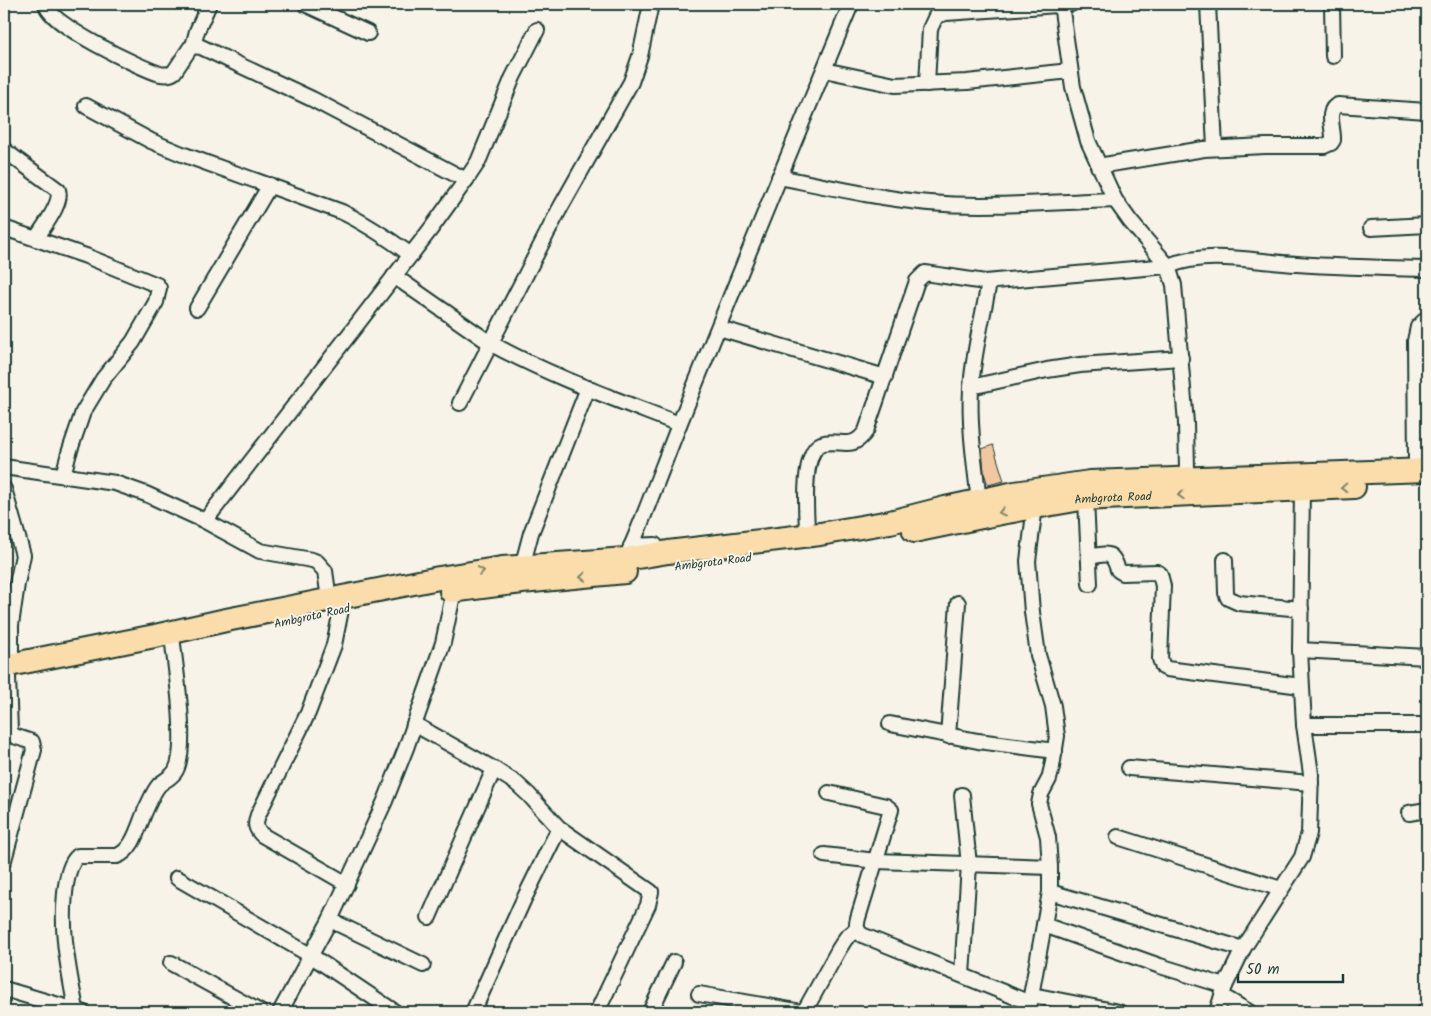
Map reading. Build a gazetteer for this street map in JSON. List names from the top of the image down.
{
  "streets": {
    "main road": ["Ambgrota Road"]
  },
  "scale_bar": "50 m"
}
